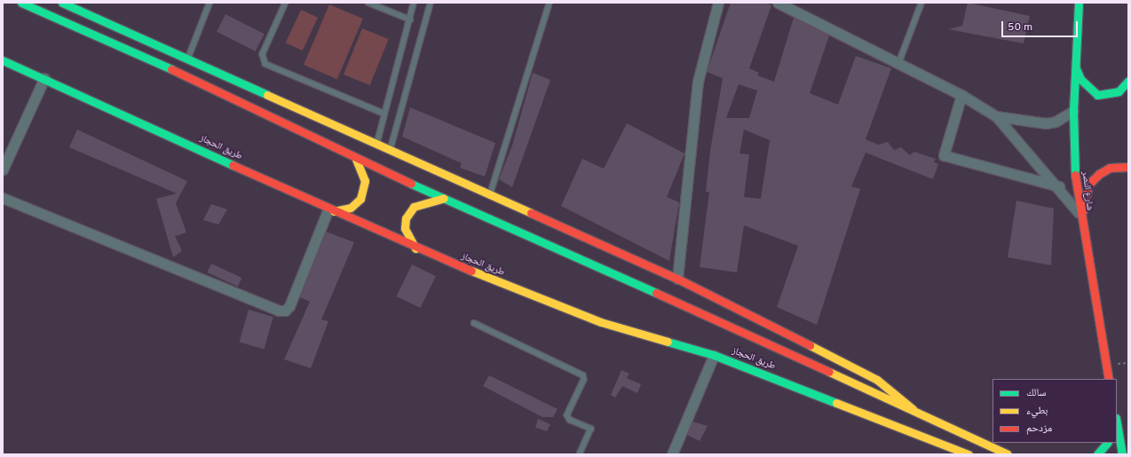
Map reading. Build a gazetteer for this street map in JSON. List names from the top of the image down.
{
  "streets": {
    "main road": ["طريق الحجاز", "شارع النصر"]
  },
  "legend": ["سالك", "بطيء", "مزدحم"],
  "scale_bar": "50 m"
}
